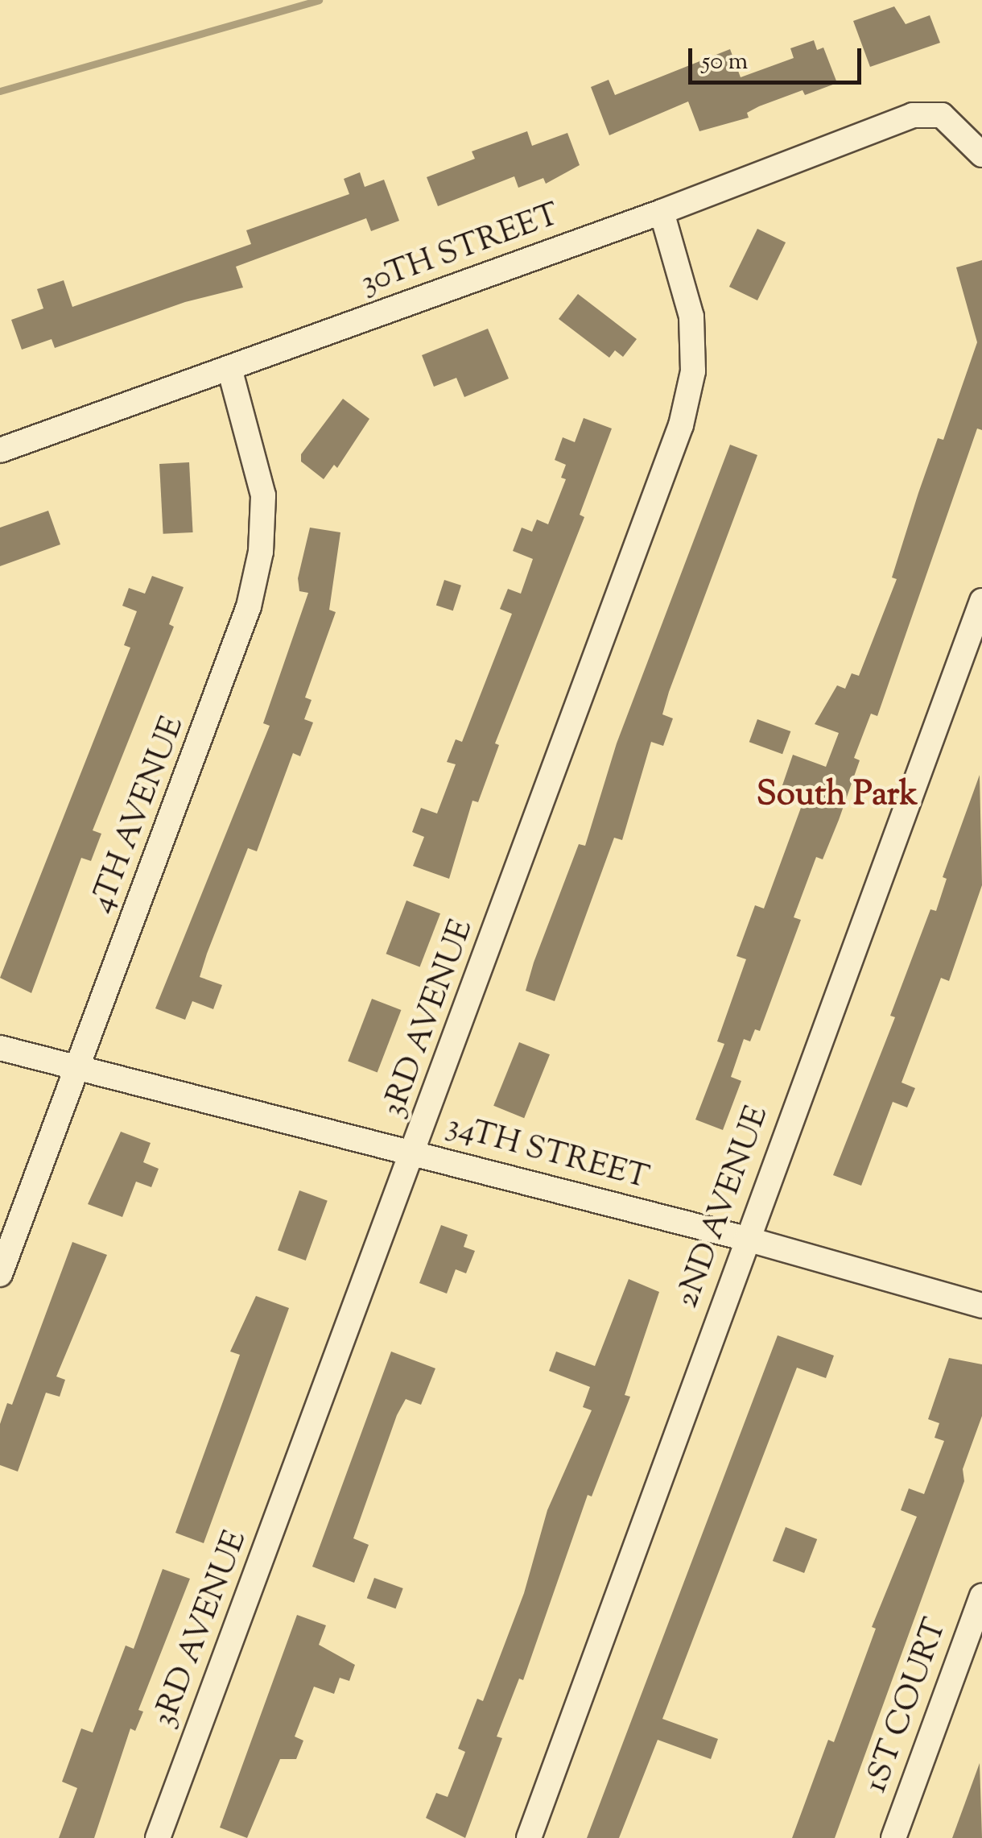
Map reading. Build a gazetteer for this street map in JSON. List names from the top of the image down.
{
  "streets": {
    "street": [
      "30TH STREET",
      "4TH AVENUE",
      "3RD AVENUE",
      "34TH STREET",
      "2ND AVENUE",
      "1ST COURT"
    ]
  },
  "crossings": [
    ["30TH STREET", "4TH AVENUE"],
    ["30TH STREET", "3RD AVENUE"],
    ["4TH AVENUE", "34TH STREET"],
    ["3RD AVENUE", "34TH STREET"],
    ["34TH STREET", "2ND AVENUE"]
  ],
  "districts": ["South Park"],
  "scale_bar": "50 m"
}
